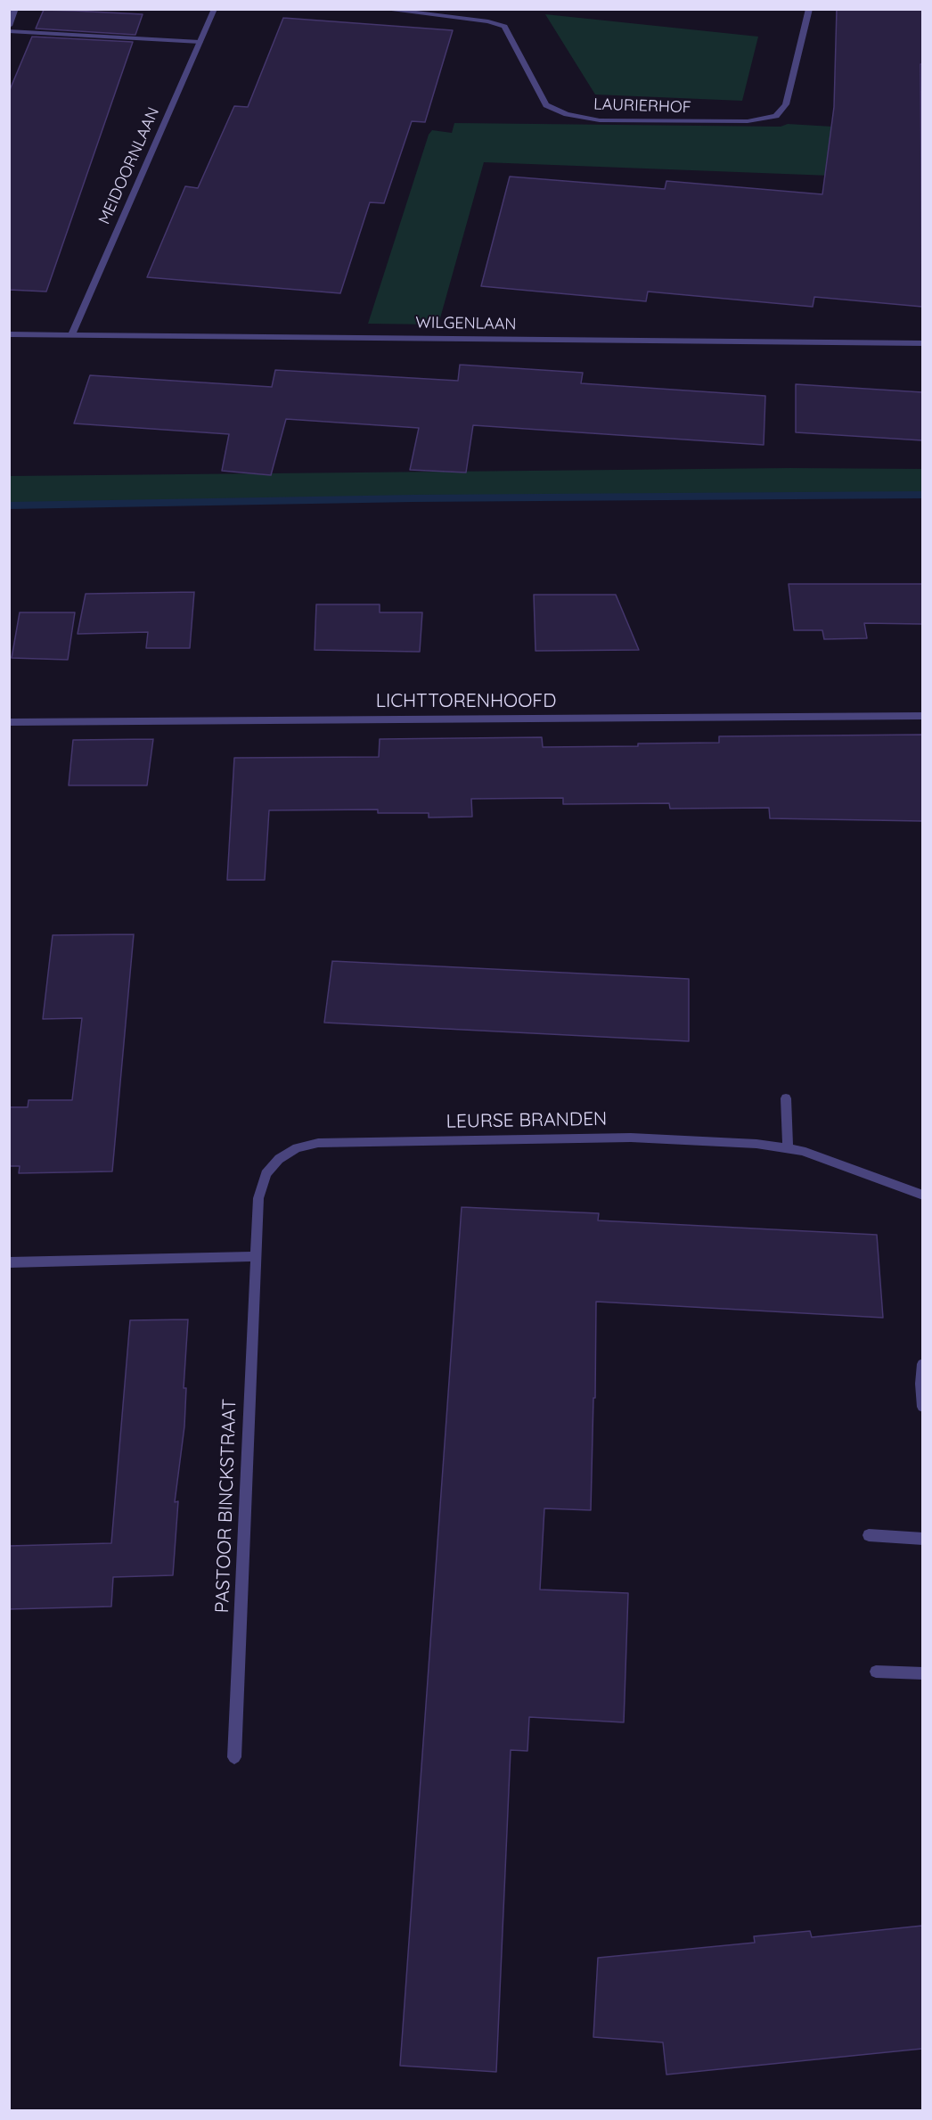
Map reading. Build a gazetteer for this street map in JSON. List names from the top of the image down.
{
  "streets": {
    "street": [
      "LAURIERHOF",
      "MEIDOORNLAAN",
      "WILGENLAAN",
      "LICHTTORENHOOFD",
      "LEURSE BRANDEN",
      "PASTOOR BINCKSTRAAT"
    ]
  },
  "crossings": [
    ["MEIDOORNLAAN", "WILGENLAAN"],
    ["LEURSE BRANDEN", "PASTOOR BINCKSTRAAT"]
  ]
}
